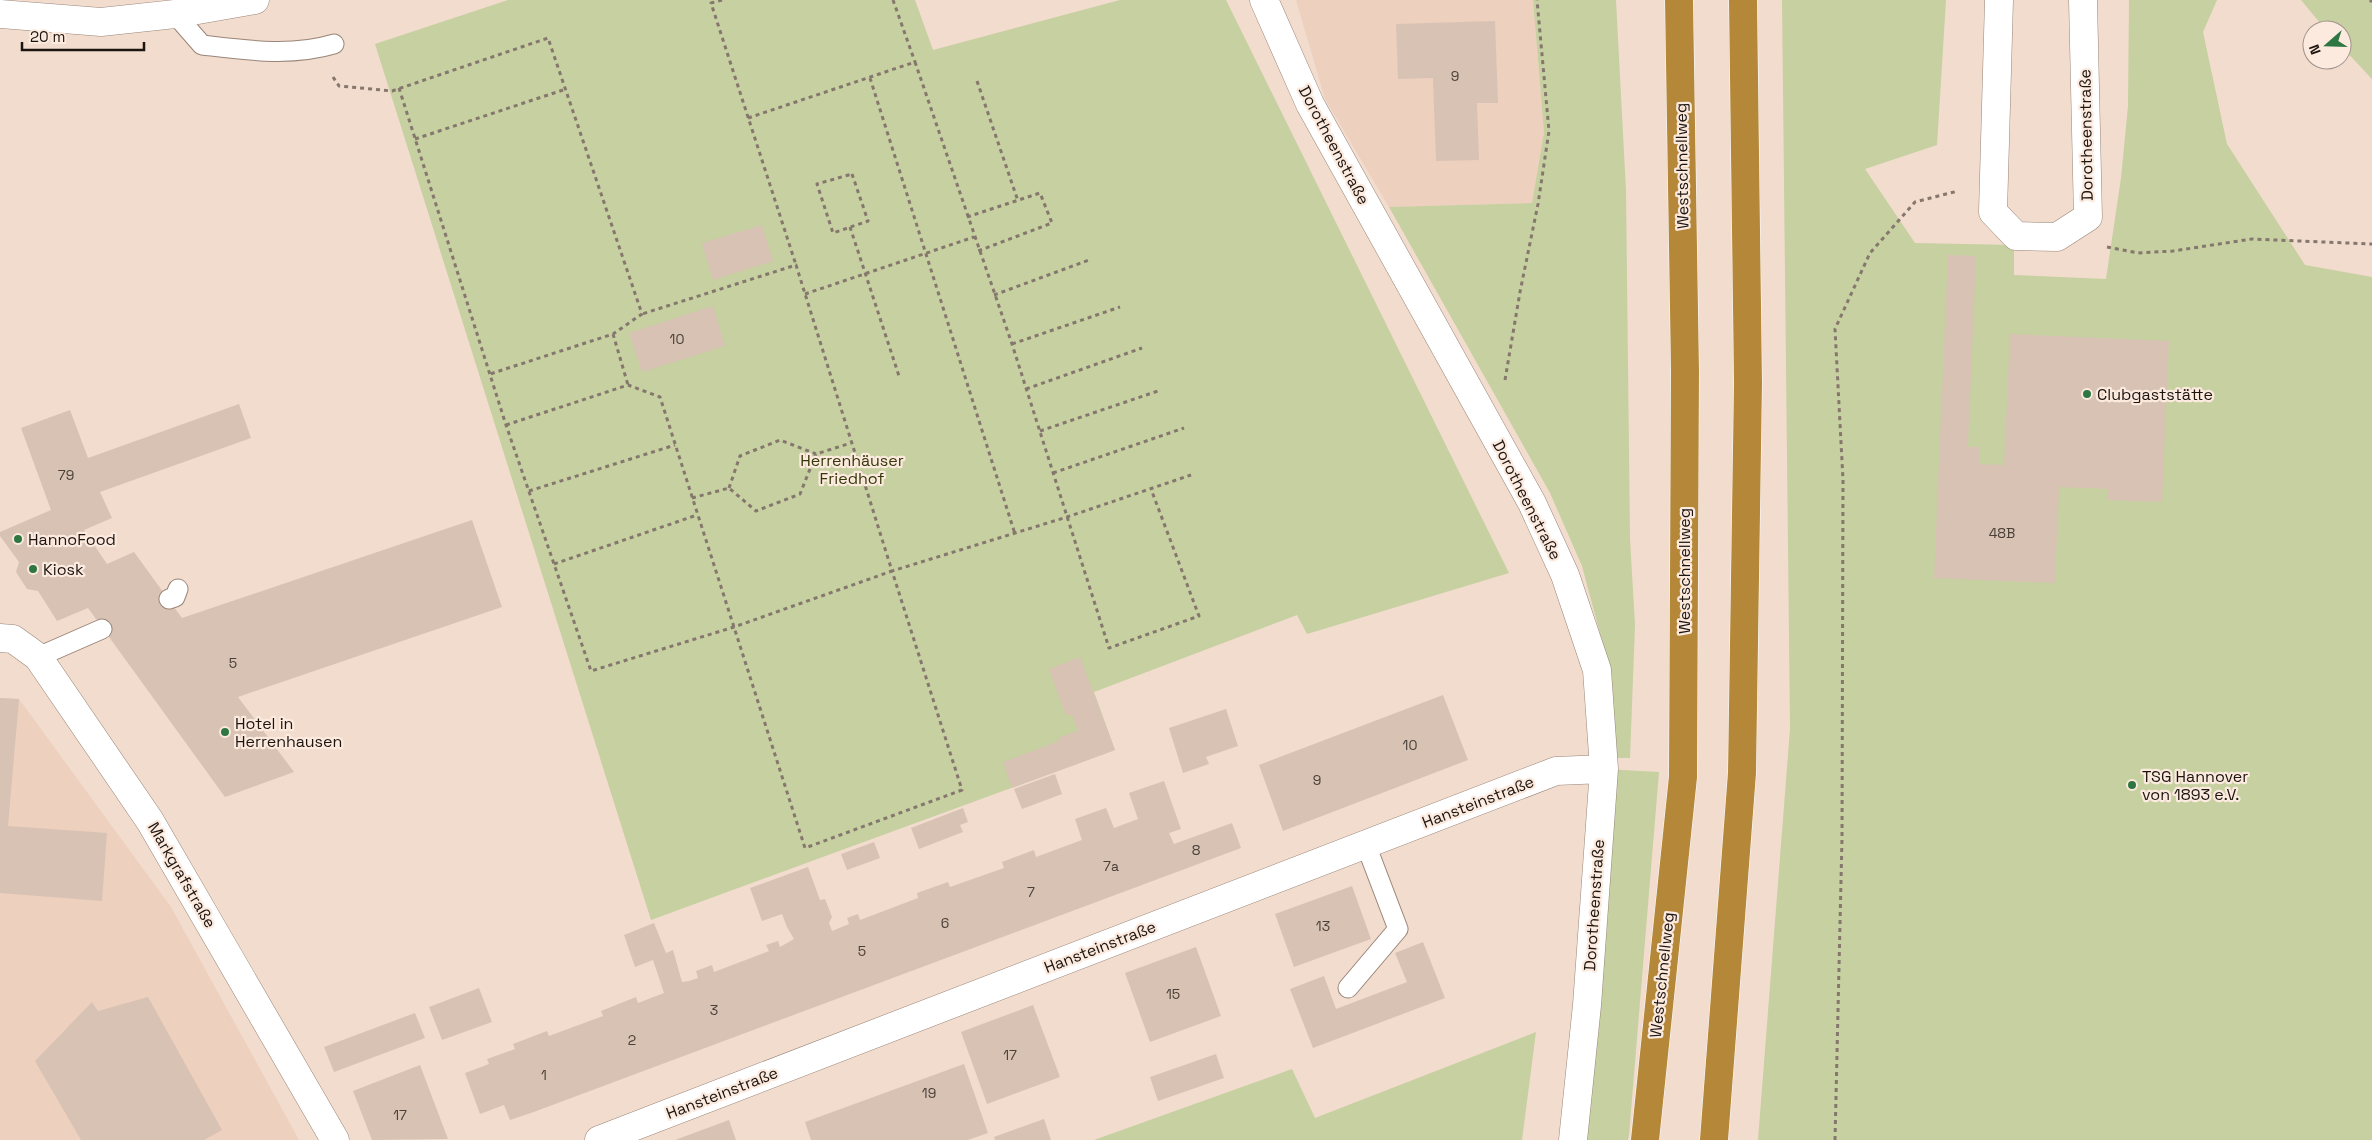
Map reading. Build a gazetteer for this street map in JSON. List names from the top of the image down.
{
  "streets": {
    "highway": ["Westschnellweg"],
    "street": ["Dorotheenstraße", "Hansteinstraße", "Markgrafstraße"]
  },
  "crossings": [
    ["Dorotheenstraße", "Hansteinstraße"]
  ],
  "parks": ["Herrenhäuser Friedhof"],
  "places": [
    "Clubgaststätte",
    "HannoFood",
    "Kiosk",
    "Hotel in Herrenhausen",
    "TSG Hannover von 1893 e.V."
  ],
  "house_numbers": [
    "9",
    "10",
    "79",
    "48B",
    "5",
    "10",
    "9",
    "8",
    "7a",
    "7",
    "6",
    "13",
    "5",
    "15",
    "3",
    "2",
    "17",
    "1",
    "19",
    "17"
  ],
  "scale_bar": "20 m",
  "north": "left"
}
